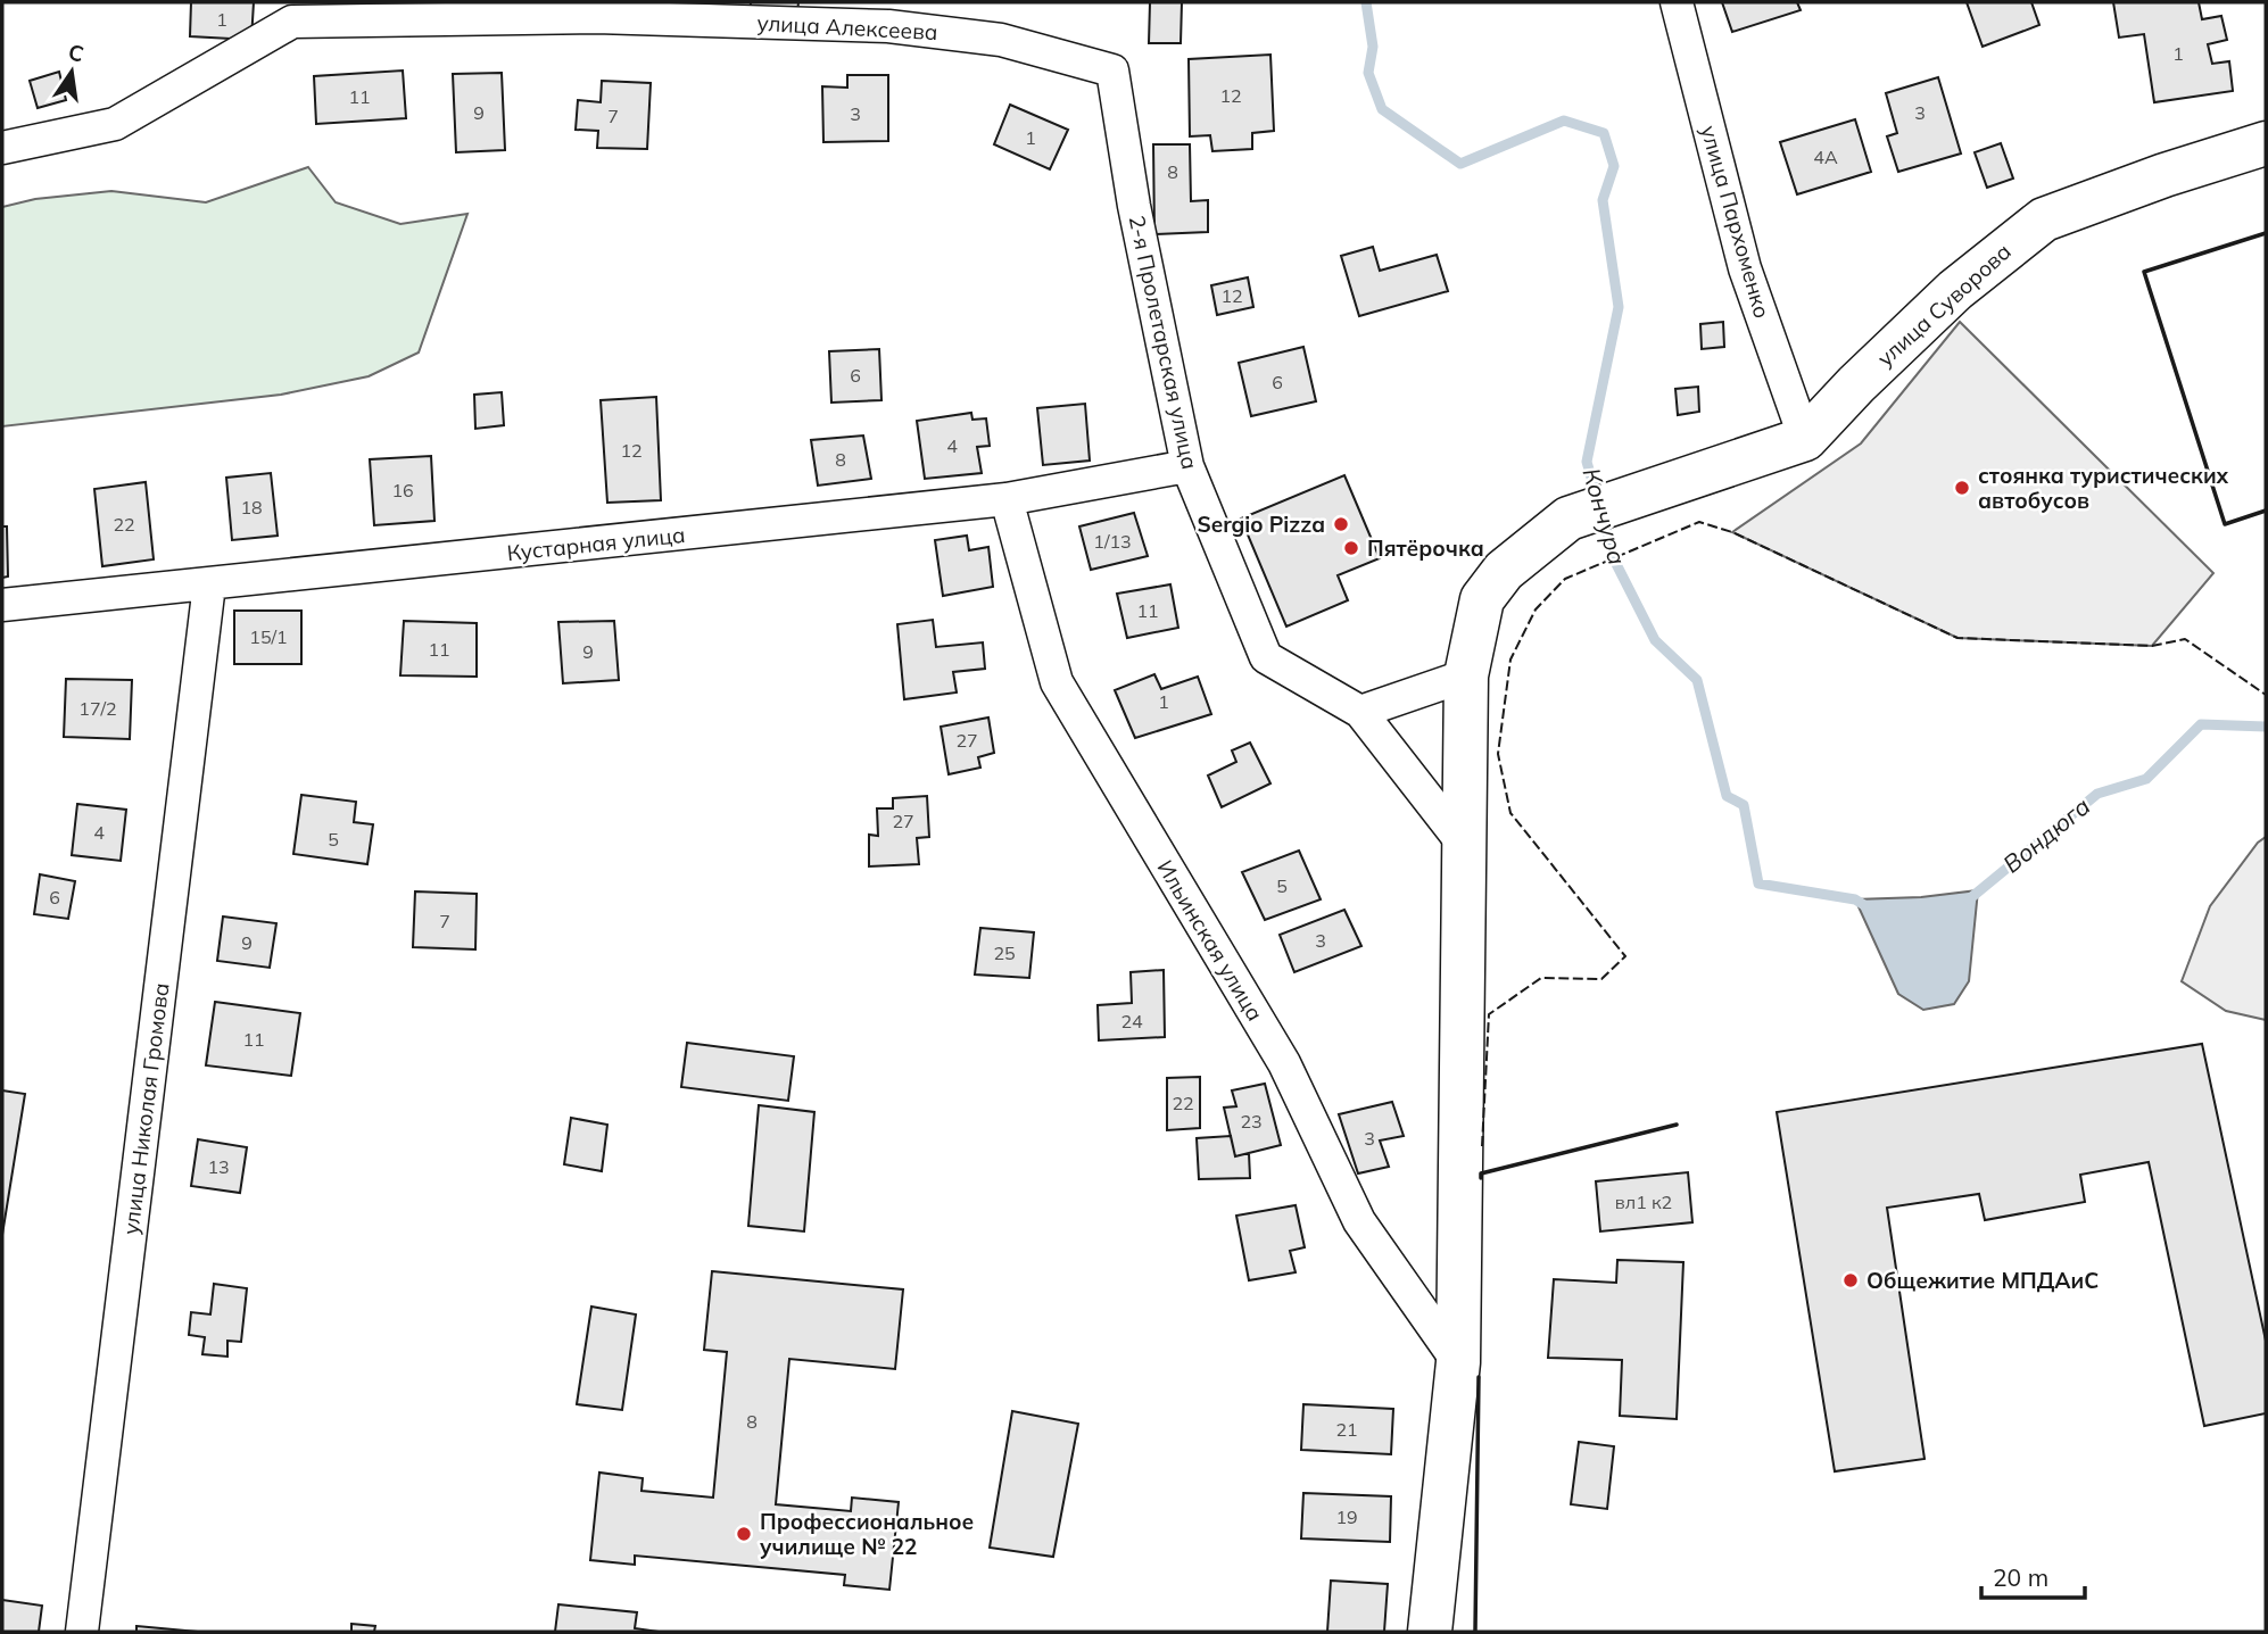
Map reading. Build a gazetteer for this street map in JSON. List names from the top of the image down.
{
  "streets": {
    "main road": ["улица Суворова"],
    "street": [
      "улица Алексеева",
      "улица Пархоменко",
      "2-я Пролетарская улица",
      "Кустарная улица",
      "Ильинская улица",
      "улица Николая Громова"
    ]
  },
  "crossings": [
    ["улица Алексеева", "2-я Пролетарская улица"],
    ["улица Пархоменко", "улица Суворова"],
    ["2-я Пролетарская улица", "Кустарная улица"],
    ["Кустарная улица", "Ильинская улица"],
    ["Кустарная улица", "улица Николая Громова"]
  ],
  "water": ["Кончура", "Вондюга"],
  "places": [
    "стоянка туристических автобусов",
    "Sergio Pizza",
    "Пятёрочка",
    "Общежитие МПДАиС",
    "Профессиональное училище № 22"
  ],
  "house_numbers": [
    "1",
    "1",
    "12",
    "11",
    "9",
    "3",
    "3",
    "7",
    "1",
    "4А",
    "8",
    "12",
    "6",
    "6",
    "4",
    "12",
    "8",
    "16",
    "18",
    "22",
    "1/13",
    "11",
    "15/1",
    "11",
    "9",
    "1",
    "17/2",
    "27",
    "27",
    "4",
    "5",
    "5",
    "6",
    "7",
    "3",
    "9",
    "25",
    "24",
    "11",
    "22",
    "23",
    "3",
    "13",
    "вл1 к2",
    "8",
    "21",
    "19"
  ],
  "scale_bar": "20 m",
  "north": "top"
}
